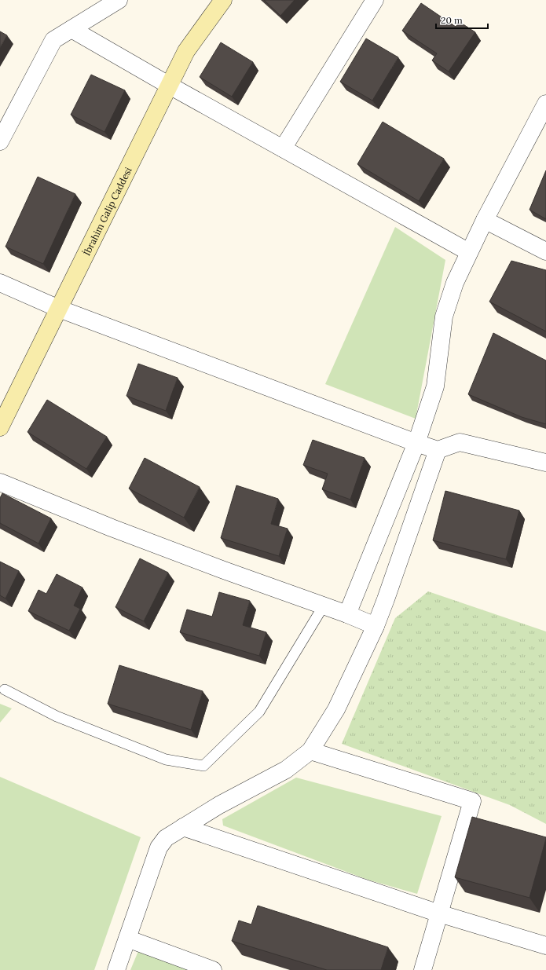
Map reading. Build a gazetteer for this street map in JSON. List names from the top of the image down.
{
  "streets": {
    "street": ["İbrahim Galip Caddesi"]
  },
  "scale_bar": "20 m"
}
